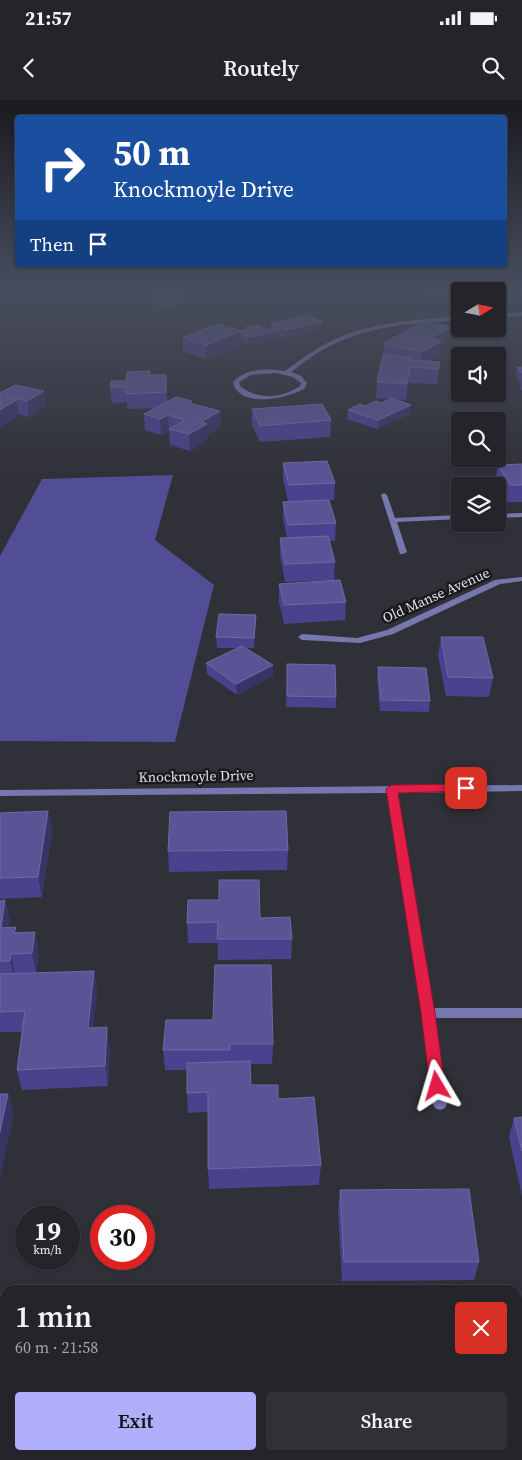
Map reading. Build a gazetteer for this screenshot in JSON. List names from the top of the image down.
{
  "streets": {
    "street": ["Old Manse Avenue", "Knockmoyle Drive"]
  },
  "north": "right",
  "page": {
    "status": "21:57",
    "header": "Routely",
    "turn": ["50 m", "Knockmoyle Drive"],
    "then": "Then",
    "speed": "19 km/h",
    "limit": "30",
    "heading": ["1 min", "60 m · 21:58"],
    "buttons": ["Exit", "Share"]
  }
}
